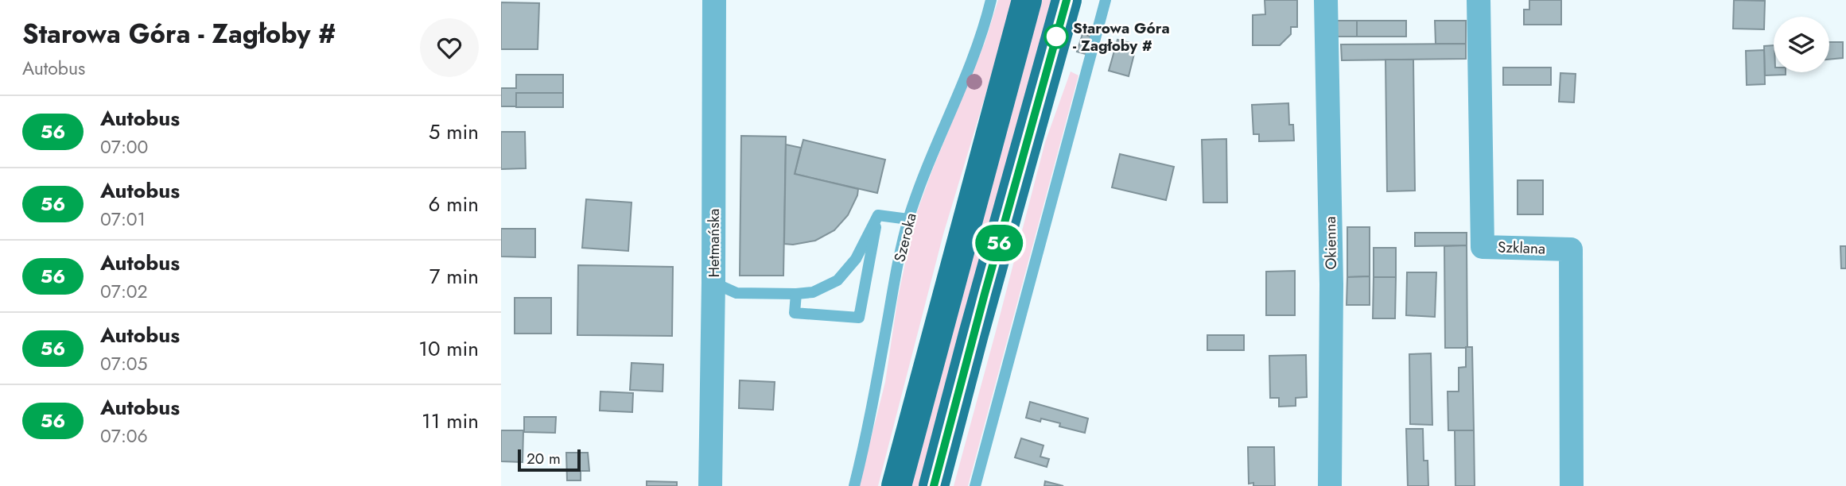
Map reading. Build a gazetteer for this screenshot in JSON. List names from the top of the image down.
{
  "streets": {
    "street": ["Hetmańska", "Okienna", "Szklana"],
    "lane": ["Szeroka"]
  },
  "places": ["Starowa Góra - Zagłoby #"],
  "lines": ["bus line 56"],
  "scale_bar": "20 m",
  "page": {
    "heading": ["Starowa Góra - Zagłoby #", "Autobus"],
    "on_map": "56",
    "list": [
      {
        "mark": "56",
        "name": "Autobus",
        "note": "07:00",
        "value": "5 min"
      },
      {
        "mark": "56",
        "name": "Autobus",
        "note": "07:01",
        "value": "6 min"
      },
      {
        "mark": "56",
        "name": "Autobus",
        "note": "07:02",
        "value": "7 min"
      },
      {
        "mark": "56",
        "name": "Autobus",
        "note": "07:05",
        "value": "10 min"
      },
      {
        "mark": "56",
        "name": "Autobus",
        "note": "07:06",
        "value": "11 min"
      }
    ],
    "scale": "20 m"
  }
}
